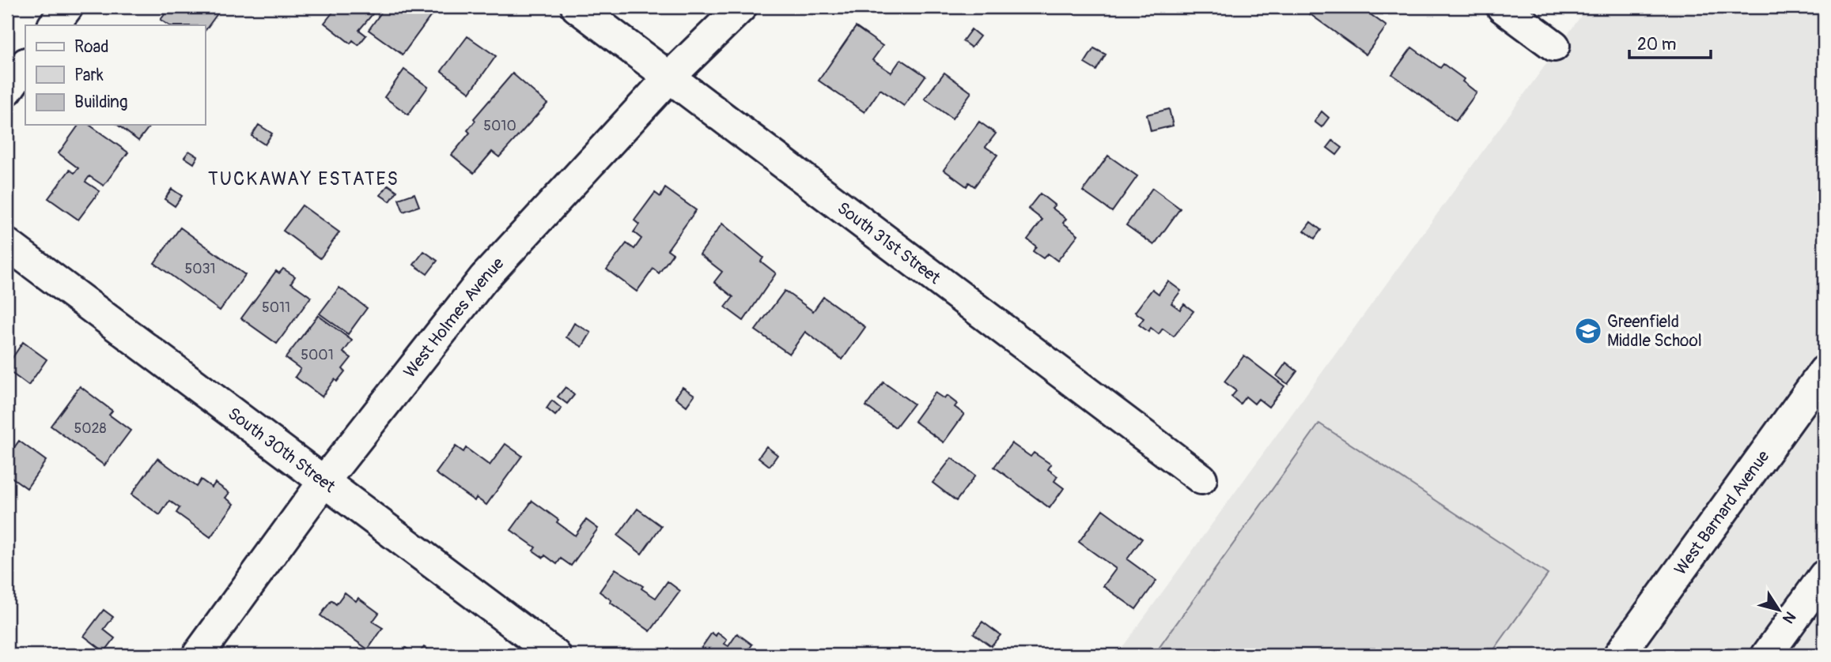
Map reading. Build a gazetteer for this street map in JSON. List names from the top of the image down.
{
  "streets": {
    "street": [
      "South 31st Street",
      "West Holmes Avenue",
      "South 30th Street",
      "West Barnard Avenue"
    ]
  },
  "crossings": [
    ["South 31st Street", "West Holmes Avenue"],
    ["West Holmes Avenue", "South 30th Street"]
  ],
  "districts": ["TUCKAWAY ESTATES"],
  "places": {
    "school or university": ["Greenfield Middle School"]
  },
  "house_numbers": [
    "5010",
    "5031",
    "5011",
    "5001",
    "5028"
  ],
  "legend": ["Road", "Park", "Building"],
  "scale_bar": "20 m",
  "north": "bottom right"
}
